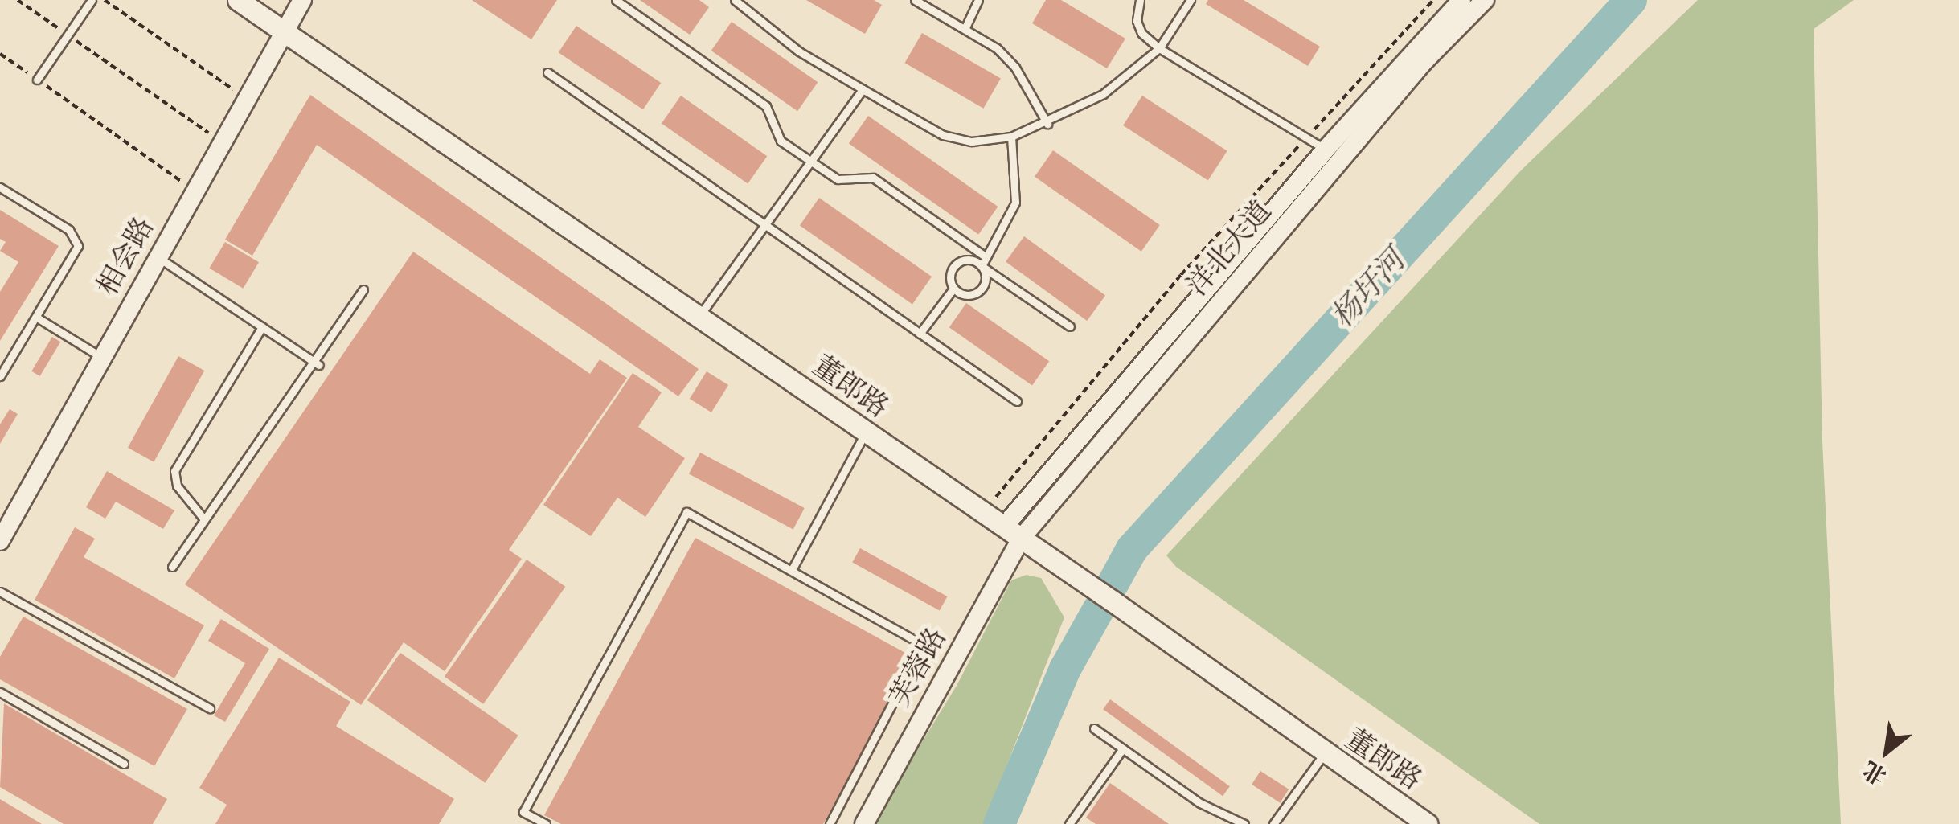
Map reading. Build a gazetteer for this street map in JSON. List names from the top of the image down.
{
  "streets": {
    "main road": ["董郎路"],
    "street": ["洋北大道", "相会路", "芙蓉路"]
  },
  "crossings": [
    ["洋北大道", "董郎路"],
    ["洋北大道", "芙蓉路"],
    ["相会路", "董郎路"],
    ["董郎路", "芙蓉路"]
  ],
  "water": ["杨圩河"],
  "north": "bottom left"
}
